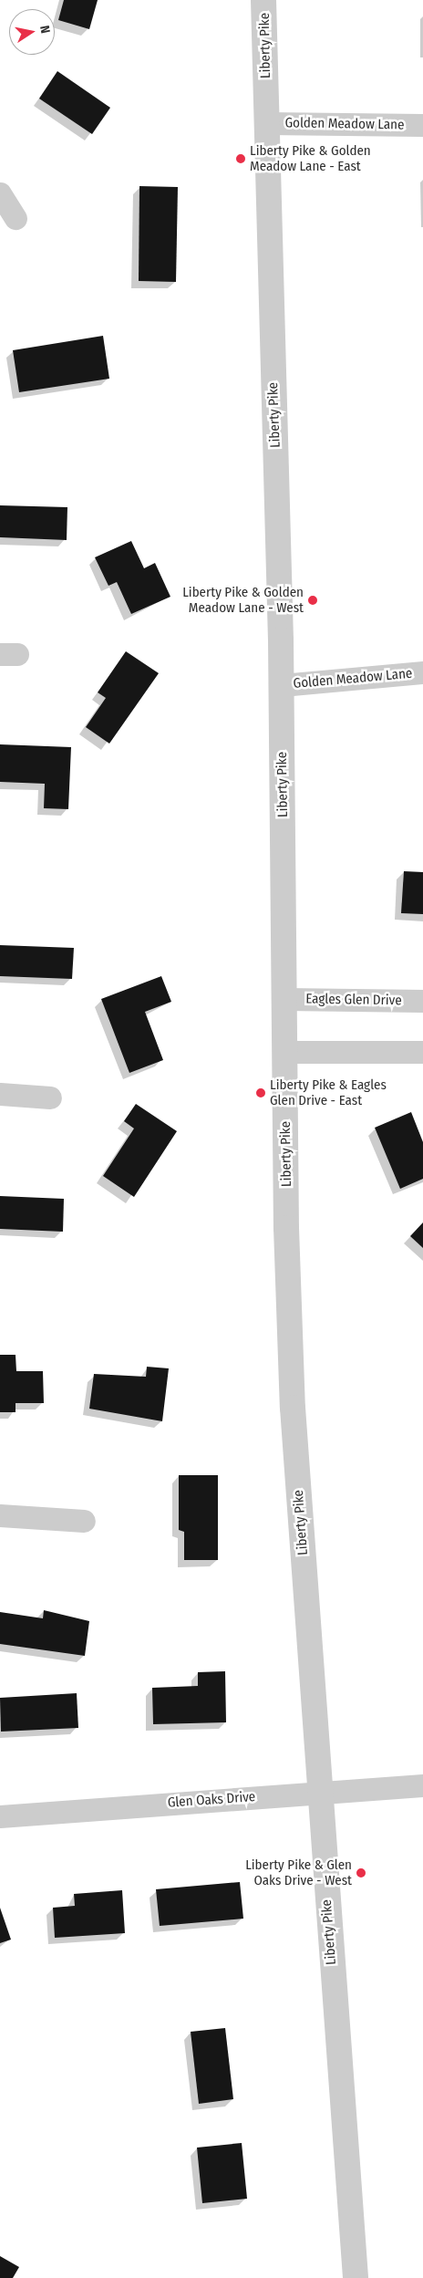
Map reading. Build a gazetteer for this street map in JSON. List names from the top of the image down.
{
  "streets": {
    "street": [
      "Liberty Pike",
      "Golden Meadow Lane",
      "Eagles Glen Drive",
      "Glen Oaks Drive"
    ]
  },
  "crossings": [
    ["Liberty Pike", "Golden Meadow Lane"],
    ["Liberty Pike", "Eagles Glen Drive"],
    ["Liberty Pike", "Glen Oaks Drive"]
  ],
  "places": [
    "Liberty Pike & Golden Meadow Lane - East",
    "Liberty Pike & Golden Meadow Lane - West",
    "Liberty Pike & Eagles Glen Drive - East",
    "Liberty Pike & Glen Oaks Drive - West"
  ],
  "north": "right"
}
